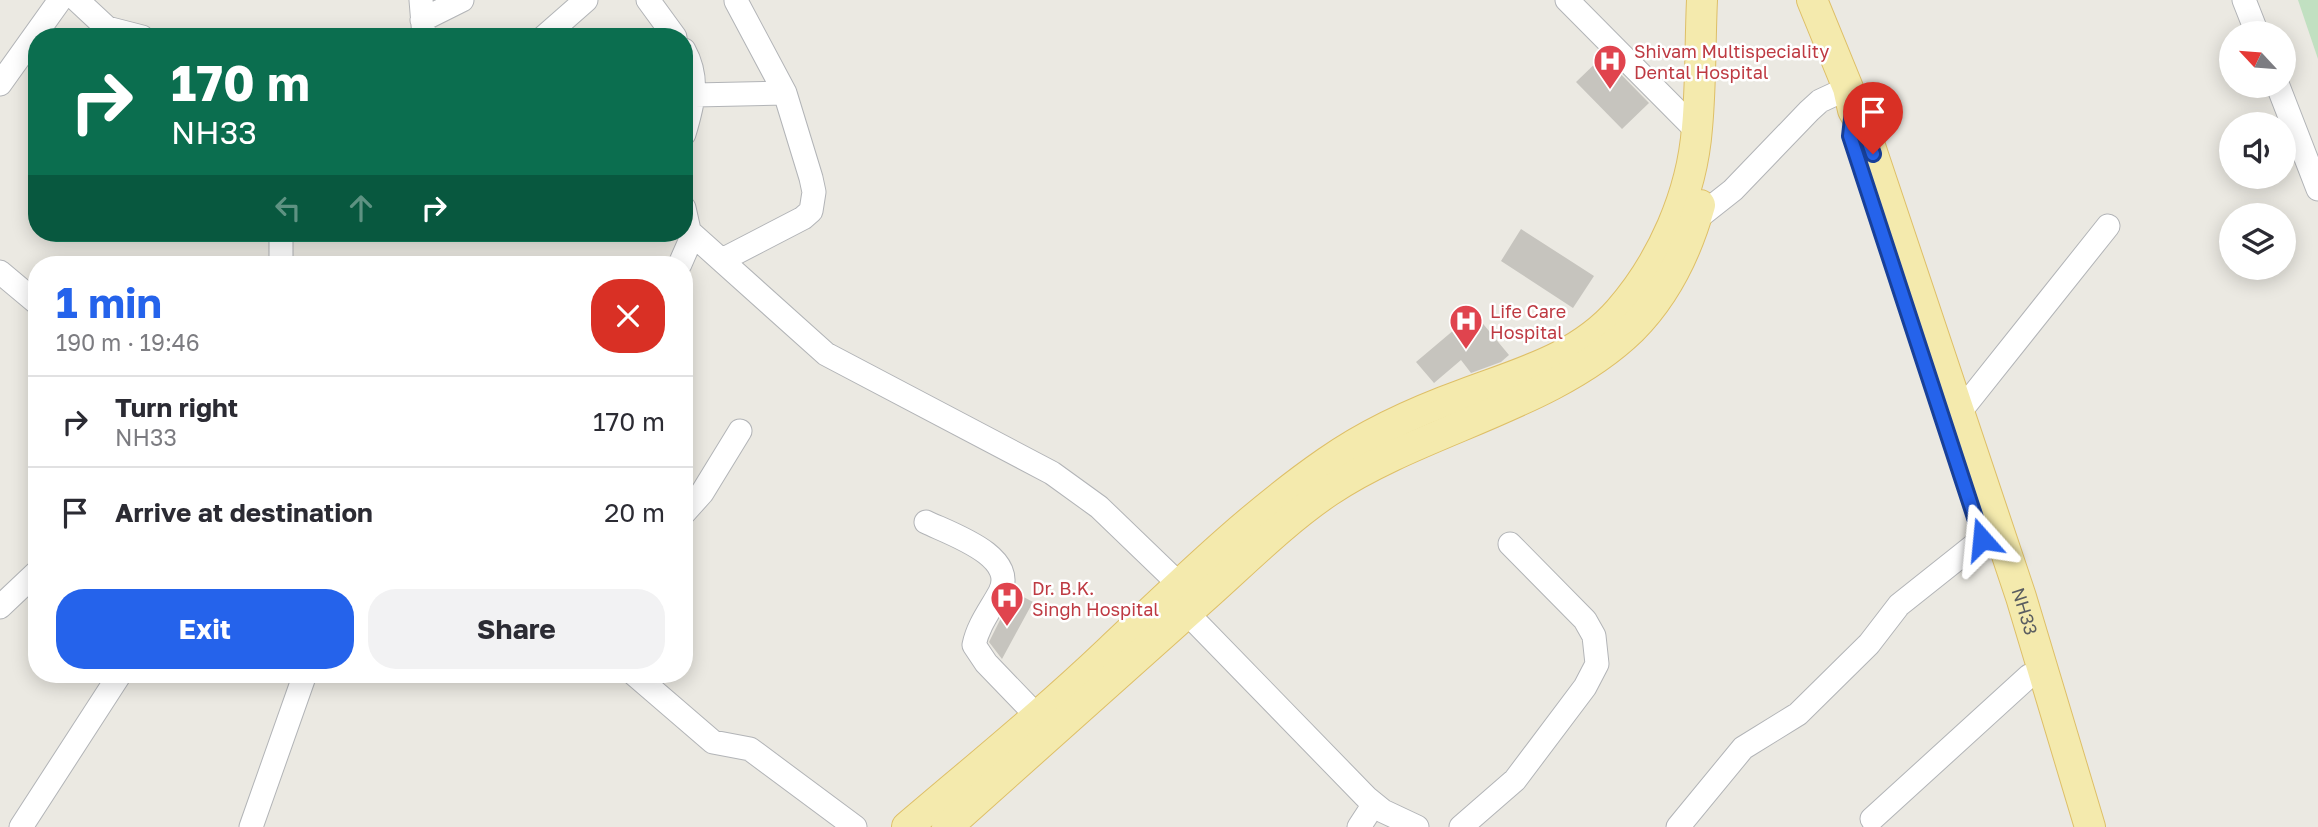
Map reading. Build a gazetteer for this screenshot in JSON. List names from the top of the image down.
{
  "streets": {
    "main road": ["NH33"]
  },
  "places": {
    "hospital": ["Shivam Multispeciality Dental Hospital", "Life Care Hospital", "Dr. B.K. Singh Hospital"]
  },
  "north": "top left",
  "page": {
    "turn": ["170 m", "NH33"],
    "heading": ["1 min", "190 m · 19:46"],
    "list": [
      {
        "name": "Turn right",
        "note": "NH33",
        "value": "170 m"
      },
      {
        "name": "Arrive at destination",
        "value": "20 m"
      }
    ],
    "buttons": ["Exit", "Share"]
  }
}
